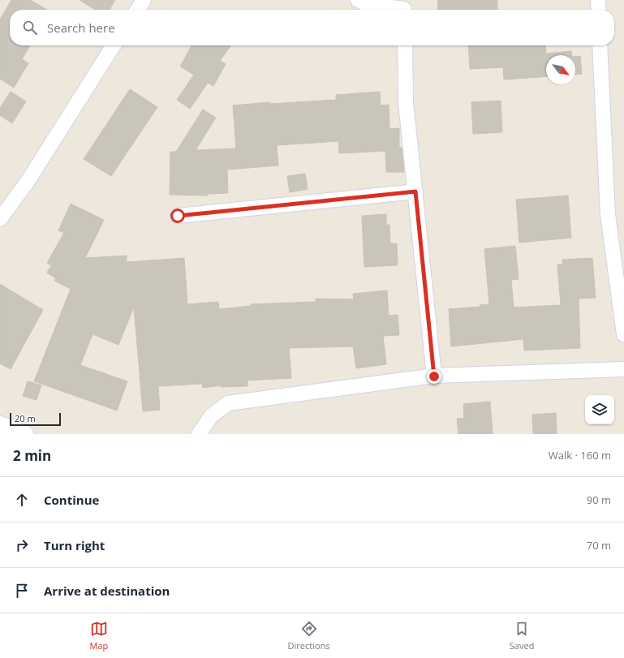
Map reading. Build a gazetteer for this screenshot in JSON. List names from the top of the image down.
{
  "scale_bar": "20 m",
  "north": "bottom right",
  "page": {
    "search": "Search here",
    "scale": "20 m",
    "heading": ["2 min", "Walk · 160 m"],
    "list": [
      ["Continue", "90 m"],
      ["Turn right", "70 m"],
      "Arrive at destination"
    ],
    "nav": ["Map", "Directions", "Saved"]
  }
}
